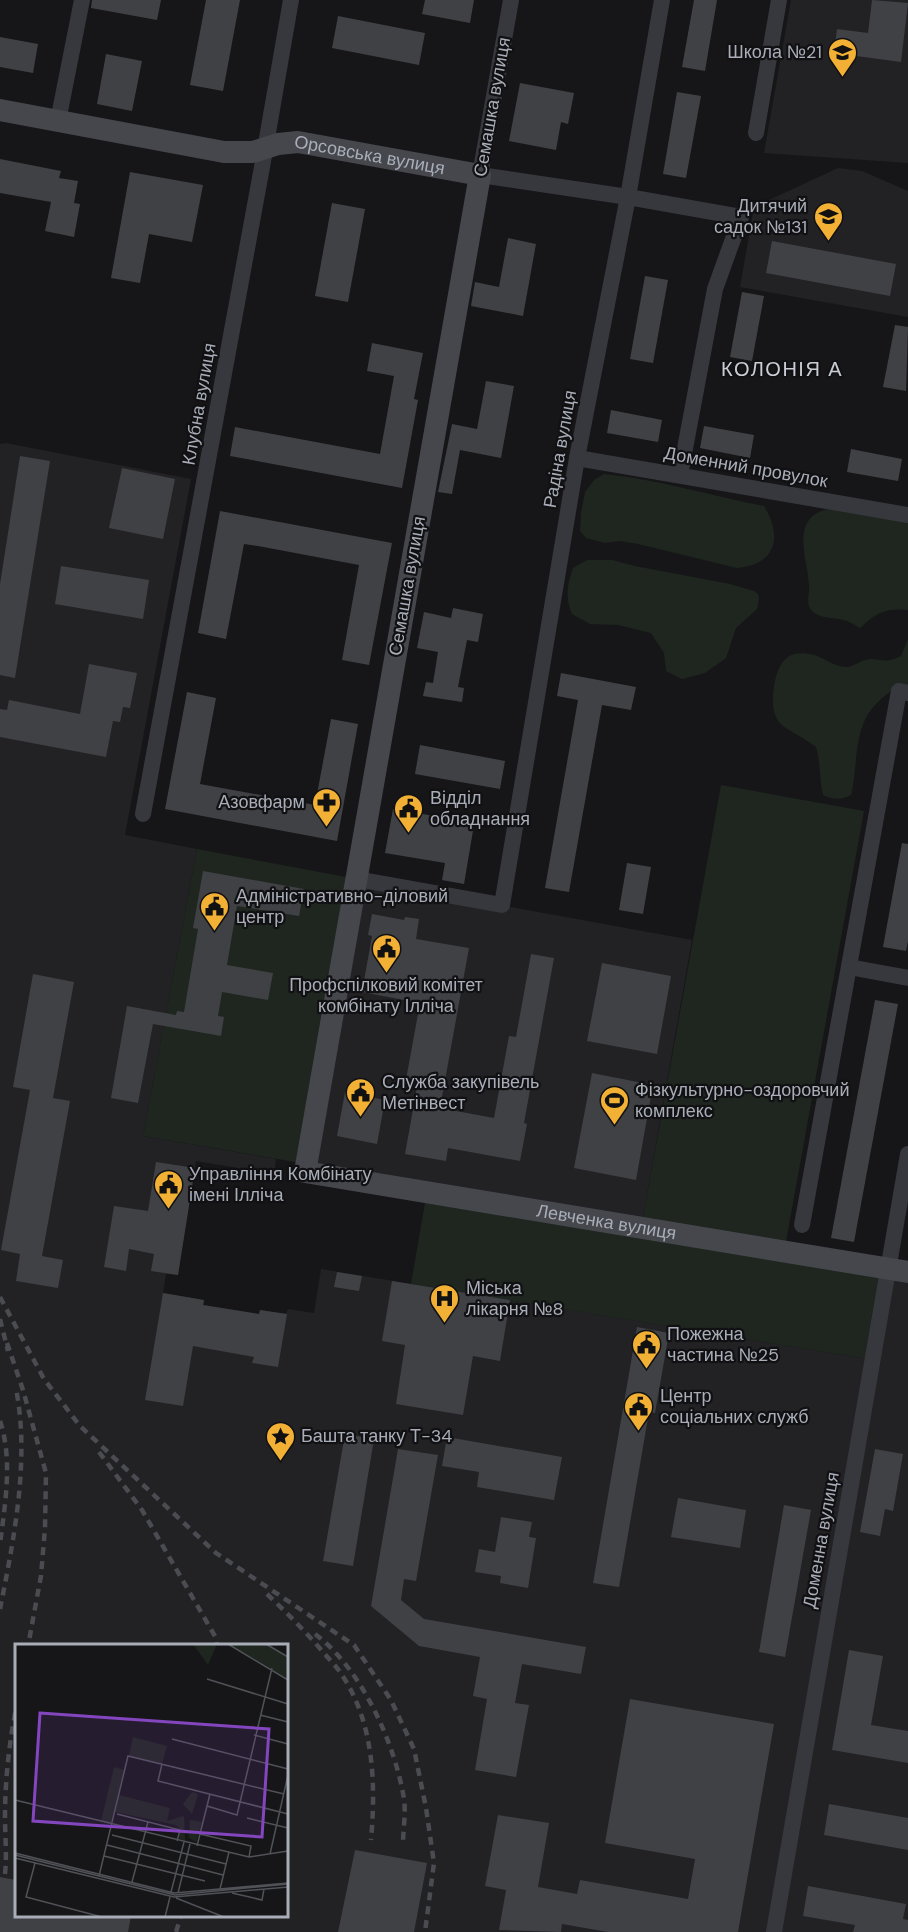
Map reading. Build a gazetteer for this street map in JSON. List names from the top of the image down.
{
  "streets": {
    "street": [
      "Семашка вулиця",
      "Орсовська вулиця",
      "Клубна вулиця",
      "Радіна вулиця",
      "Доменний провулок",
      "Левченка вулиця",
      "Доменна вулиця"
    ]
  },
  "crossings": [
    ["Семашка вулиця", "Орсовська вулиця"],
    ["Семашка вулиця", "Радіна вулиця"],
    ["Семашка вулиця", "Левченка вулиця"],
    ["Орсовська вулиця", "Клубна вулиця"],
    ["Орсовська вулиця", "Радіна вулиця"],
    ["Орсовська вулиця", "Доменний провулок"],
    ["Радіна вулиця", "Доменний провулок"],
    ["Левченка вулиця", "Доменна вулиця"]
  ],
  "districts": ["КОЛОНІЯ А"],
  "places": {
    "school or university": ["Школа №21", "Дитячий садок №131"],
    "pharmacy": ["Азовфарм"],
    "public building": [
      "Відділ обладнання",
      "Адміністративно-діловий центр",
      "Профспілковий комітет комбінату Ілліча",
      "Служба закупівель Метінвест",
      "Управління Комбінату імені Ілліча",
      "Пожежна частина №25",
      "Центр соціальних служб"
    ],
    "sports": ["Фізкультурно-оздоровчий комплекс"],
    "hospital": ["Міська лікарня №8"],
    "place": ["Башта танку Т-34"]
  }
}
